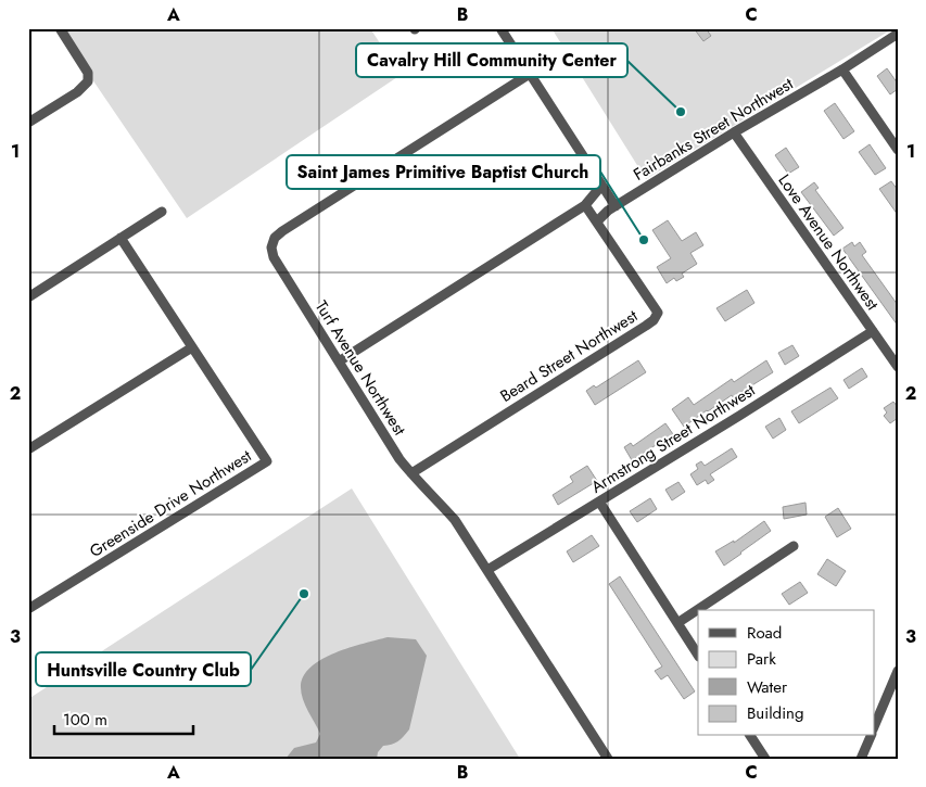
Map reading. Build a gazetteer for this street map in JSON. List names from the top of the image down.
{
  "streets": {
    "street": [
      "Fairbanks Street Northwest",
      "Love Avenue Northwest",
      "Beard Street Northwest",
      "Turf Avenue Northwest",
      "Armstrong Street Northwest",
      "Greenside Drive Northwest"
    ]
  },
  "crossings": [
    ["Fairbanks Street Northwest", "Love Avenue Northwest"],
    ["Fairbanks Street Northwest", "Beard Street Northwest"],
    ["Love Avenue Northwest", "Armstrong Street Northwest"],
    ["Beard Street Northwest", "Turf Avenue Northwest"],
    ["Turf Avenue Northwest", "Armstrong Street Northwest"]
  ],
  "places": ["Cavalry Hill Community Center", "Saint James Primitive Baptist Church", "Huntsville Country Club"],
  "legend": [
    "Road",
    "Park",
    "Water",
    "Building"
  ],
  "scale_bar": "100 m",
  "grid": {
    "columns": ["A", "B", "C"],
    "rows": ["1", "2", "3"]
  }
}
